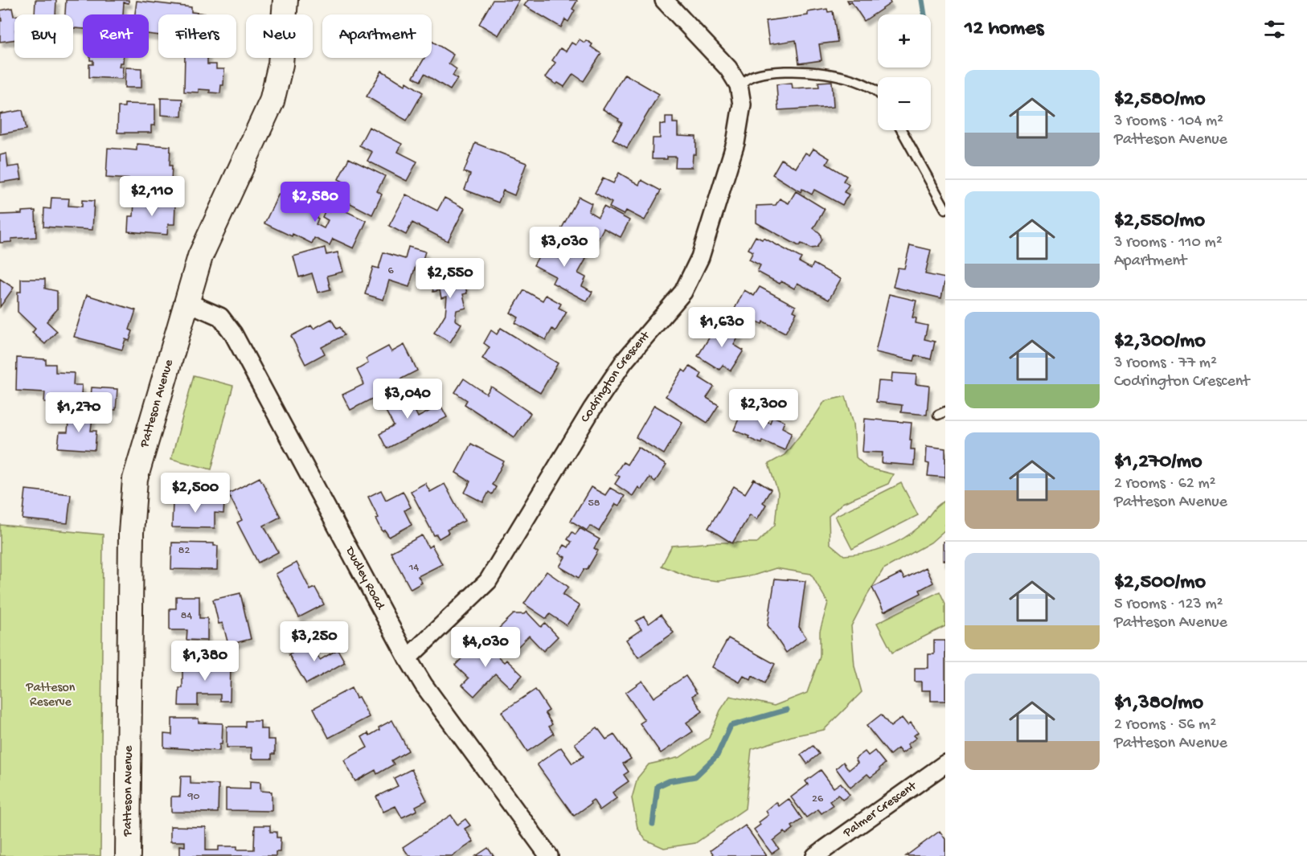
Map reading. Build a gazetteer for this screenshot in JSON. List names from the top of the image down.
{
  "streets": {
    "main road": ["Patteson Avenue"],
    "street": ["Codrington Crescent", "Dudley Road", "Palmer Crescent"]
  },
  "crossings": [
    ["Codrington Crescent", "Dudley Road"],
    ["Patteson Avenue", "Dudley Road"]
  ],
  "parks": ["Patteson Reserve"],
  "house_numbers": [
    "6",
    "58",
    "82",
    "14",
    "84",
    "90",
    "26"
  ],
  "page": {
    "heading": "12 homes",
    "map_buttons": ["+", "−"],
    "chip": [
      "Buy",
      "Rent",
      "Filters",
      "New",
      "Apartment"
    ],
    "list": [
      {
        "name": "$2,580/mo",
        "note": "3 rooms · 104 m² · Patteson Avenue"
      },
      {
        "name": "$2,550/mo",
        "note": "3 rooms · 110 m² · Apartment"
      },
      {
        "name": "$2,300/mo",
        "note": "3 rooms · 77 m² · Codrington Crescent"
      },
      {
        "name": "$1,270/mo",
        "note": "2 rooms · 62 m² · Patteson Avenue"
      },
      {
        "name": "$2,500/mo",
        "note": "5 rooms · 123 m² · Patteson Avenue"
      },
      {
        "name": "$1,380/mo",
        "note": "2 rooms · 56 m² · Patteson Avenue"
      }
    ],
    "price": [
      "$2,110",
      "$2,580",
      "$3,030",
      "$2,550",
      "$1,630",
      "$3,040",
      "$2,300",
      "$1,270",
      "$2,500",
      "$3,250",
      "$4,030",
      "$1,380"
    ]
  }
}
